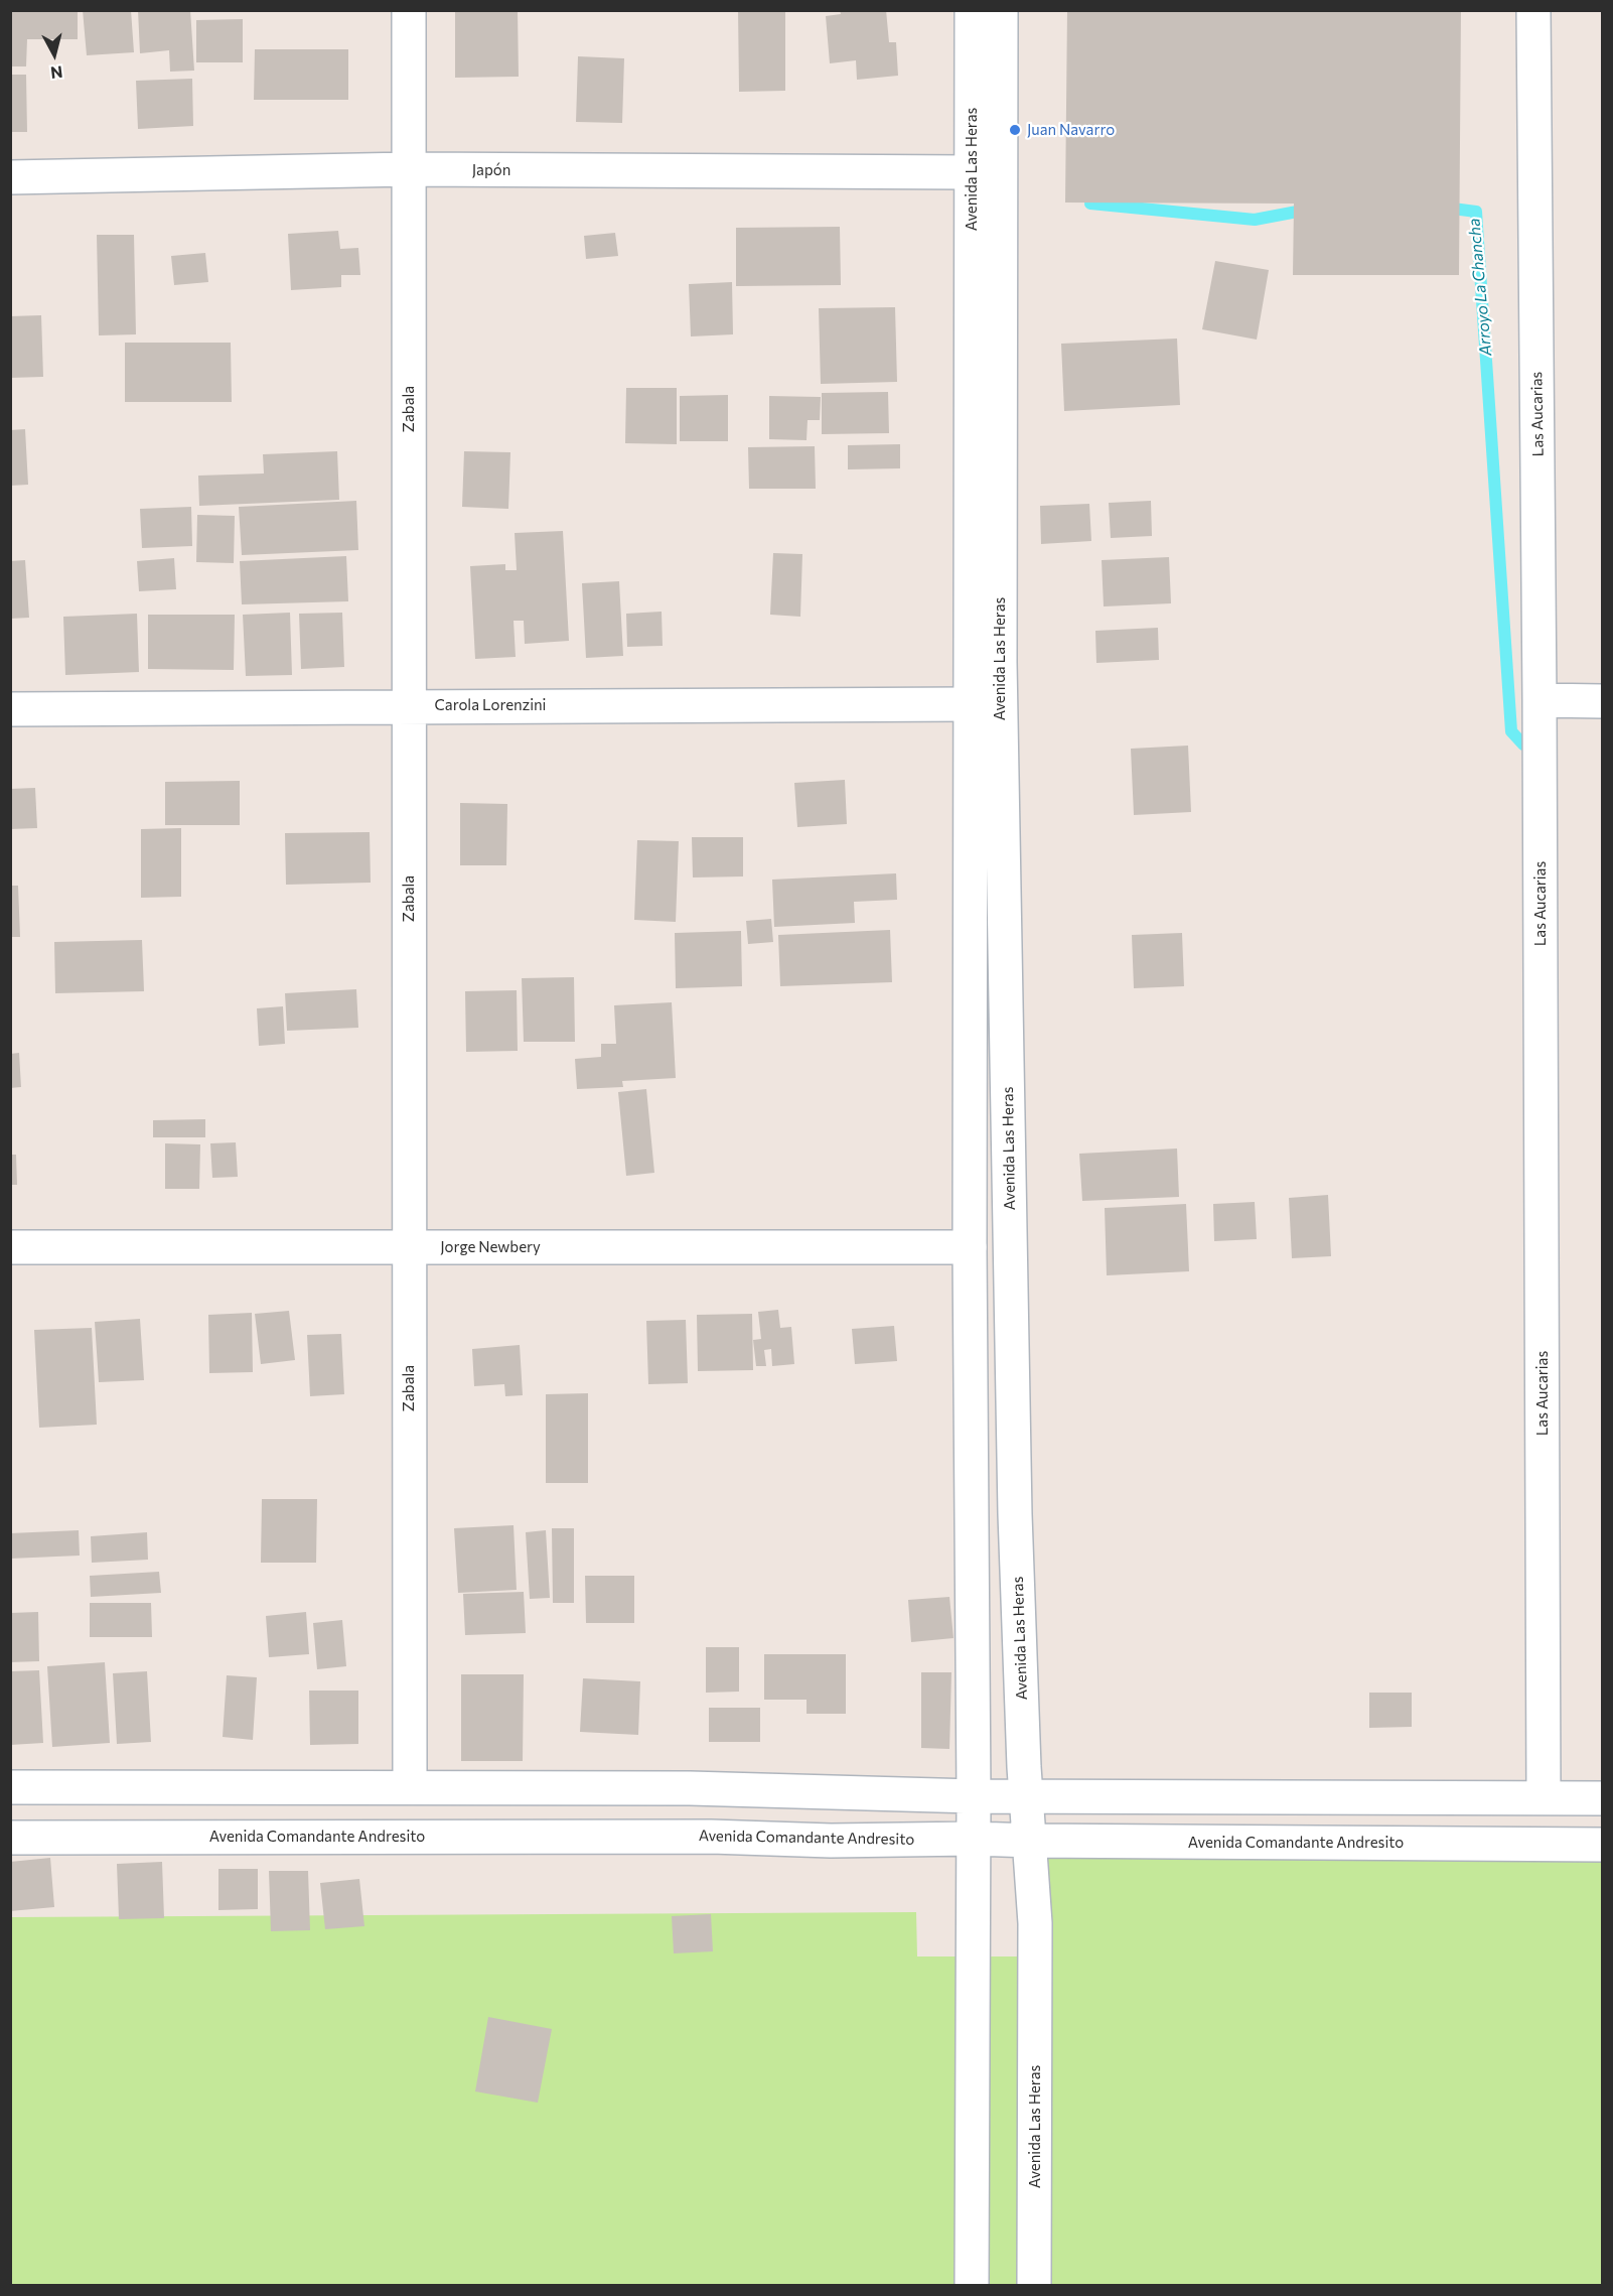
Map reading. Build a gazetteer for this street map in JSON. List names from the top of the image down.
{
  "streets": {
    "main road": [
      "Avenida Las Heras",
      "Japón",
      "Zabala",
      "Las Aucarias",
      "Carola Lorenzini",
      "Jorge Newbery",
      "Avenida Comandante Andresito"
    ]
  },
  "crossings": [
    ["Avenida Las Heras", "Japón"],
    ["Avenida Las Heras", "Carola Lorenzini"],
    ["Avenida Las Heras", "Jorge Newbery"],
    ["Avenida Las Heras", "Avenida Comandante Andresito"],
    ["Japón", "Zabala"],
    ["Zabala", "Carola Lorenzini"],
    ["Zabala", "Jorge Newbery"]
  ],
  "water": ["Arroyo La Chancha"],
  "places": ["Juan Navarro"],
  "north": "bottom"
}
